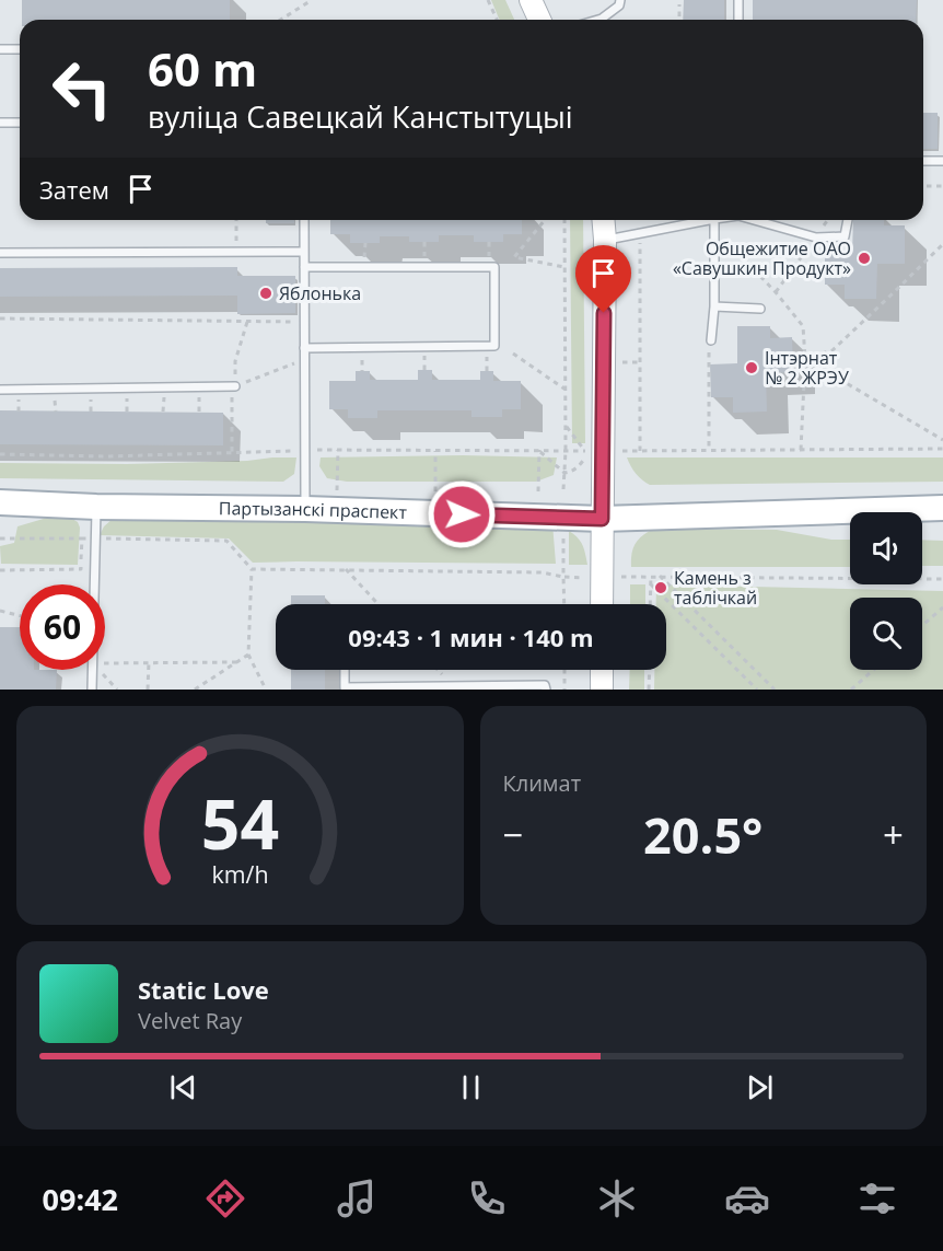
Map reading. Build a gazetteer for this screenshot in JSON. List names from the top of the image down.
{
  "streets": {
    "main road": ["Партызанскі праспект"]
  },
  "places": [
    "Общежитие ОАО «Савушкин Продукт»",
    "Яблонька",
    "Інтэрнат № 2 ЖРЭУ",
    "Камень з таблічкай"
  ],
  "page": {
    "turn": ["60 m", "вуліца Савецкай Канстытуцыі"],
    "then": "Затем",
    "limit": "60",
    "trip": "09:43 · 1 мин · 140 m",
    "tile": "Климат",
    "heat": ["−", "20.5°", "+"],
    "song": ["Static Love", "Velvet Ray"],
    "tabs": "09:42",
    "gauge": ["54", "km/h"]
  }
}
